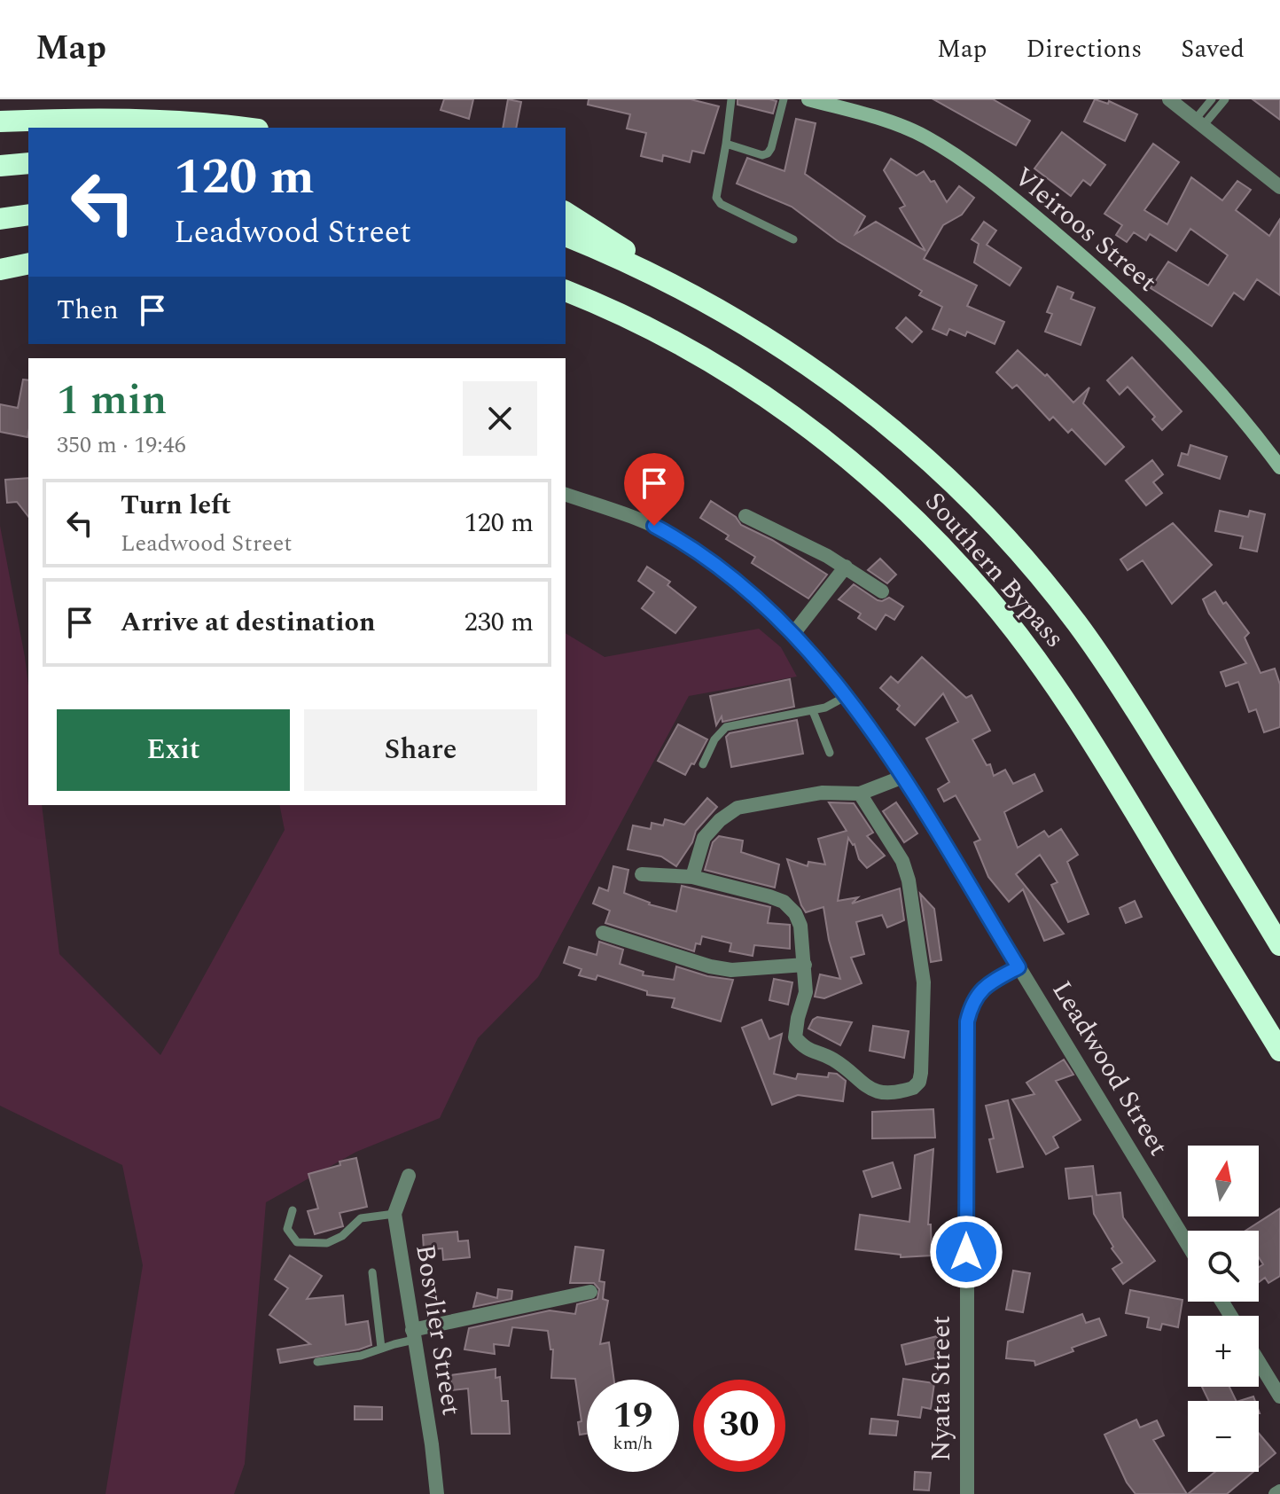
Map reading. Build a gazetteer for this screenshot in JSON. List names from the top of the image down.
{
  "streets": {
    "highway": ["Southern Bypass"],
    "street": [
      "Vleiroos Street",
      "Leadwood Street",
      "Bosvlier Street",
      "Nyata Street"
    ]
  },
  "crossings": [
    ["Leadwood Street", "Nyata Street"]
  ],
  "north": "top",
  "page": {
    "header": "Map",
    "nav": ["Map", "Directions", "Saved"],
    "turn": ["120 m", "Leadwood Street"],
    "then": "Then",
    "heading": ["1 min", "350 m · 19:46"],
    "list": [
      {
        "name": "Turn left",
        "note": "Leadwood Street",
        "value": "120 m"
      },
      {
        "name": "Arrive at destination",
        "value": "230 m"
      }
    ],
    "buttons": ["Exit", "Share"],
    "map_buttons": ["+", "−"],
    "speed": "19 km/h",
    "limit": "30"
  }
}
